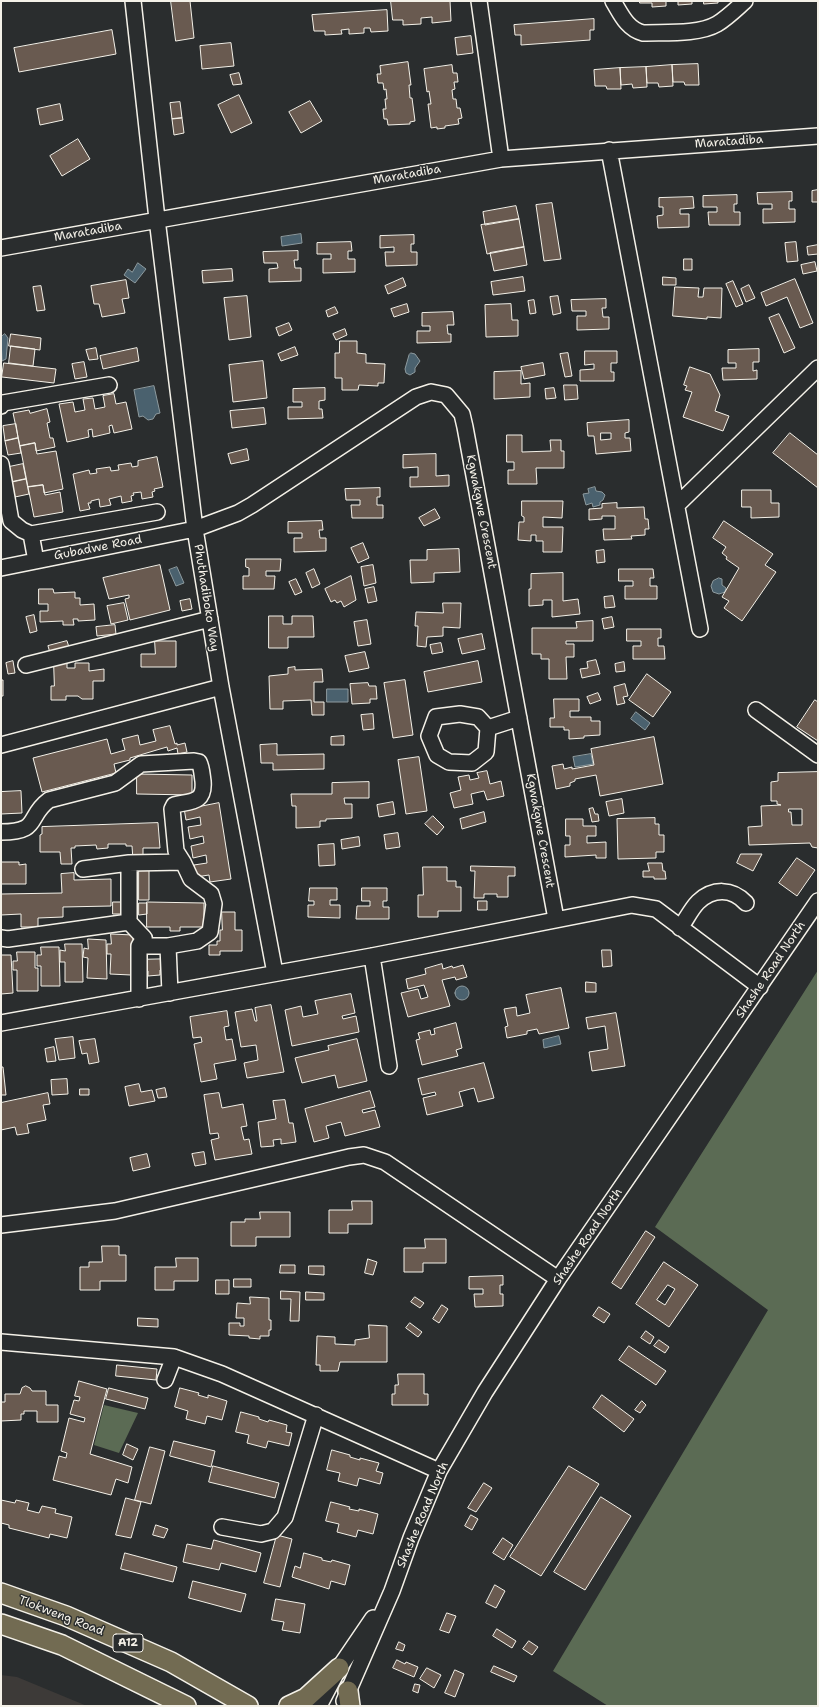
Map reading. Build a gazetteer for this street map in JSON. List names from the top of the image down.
{
  "streets": {
    "main road": ["Tlokweng Road", "A12"],
    "street": [
      "Maratadiba",
      "Kgwakgwe Crescent",
      "Gubadwe Road",
      "Phuthadiboko Way",
      "Shashe Road North"
    ]
  },
  "crossings": [
    ["Maratadiba", "Phuthadiboko Way"],
    ["Kgwakgwe Crescent", "Gubadwe Road"],
    ["Kgwakgwe Crescent", "Phuthadiboko Way"],
    ["Gubadwe Road", "Phuthadiboko Way"]
  ]
}
